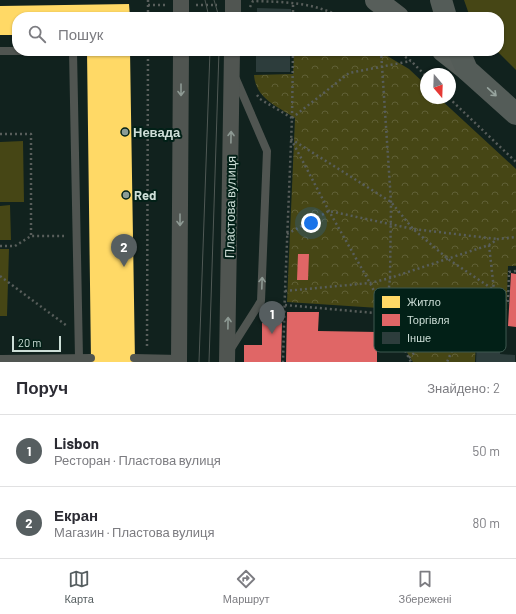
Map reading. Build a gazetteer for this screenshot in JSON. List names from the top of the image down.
{
  "streets": {
    "street": ["Пластова вулиця"]
  },
  "places": ["Невада", "Red"],
  "legend": ["Житло", "Торгівля", "Інше"],
  "scale_bar": "20 m",
  "north": "bottom",
  "page": {
    "search": "Пошук",
    "pins": ["2", "1"],
    "scale": "20 m",
    "heading": ["Поруч", "Знайдено: 2"],
    "list": [
      {
        "mark": "1",
        "name": "Lisbon",
        "note": "Ресторан · Пластова вулиця",
        "value": "50 m"
      },
      {
        "mark": "2",
        "name": "Екран",
        "note": "Магазин · Пластова вулиця",
        "value": "80 m"
      }
    ],
    "nav": ["Карта", "Маршрут", "Збережені"]
  }
}
